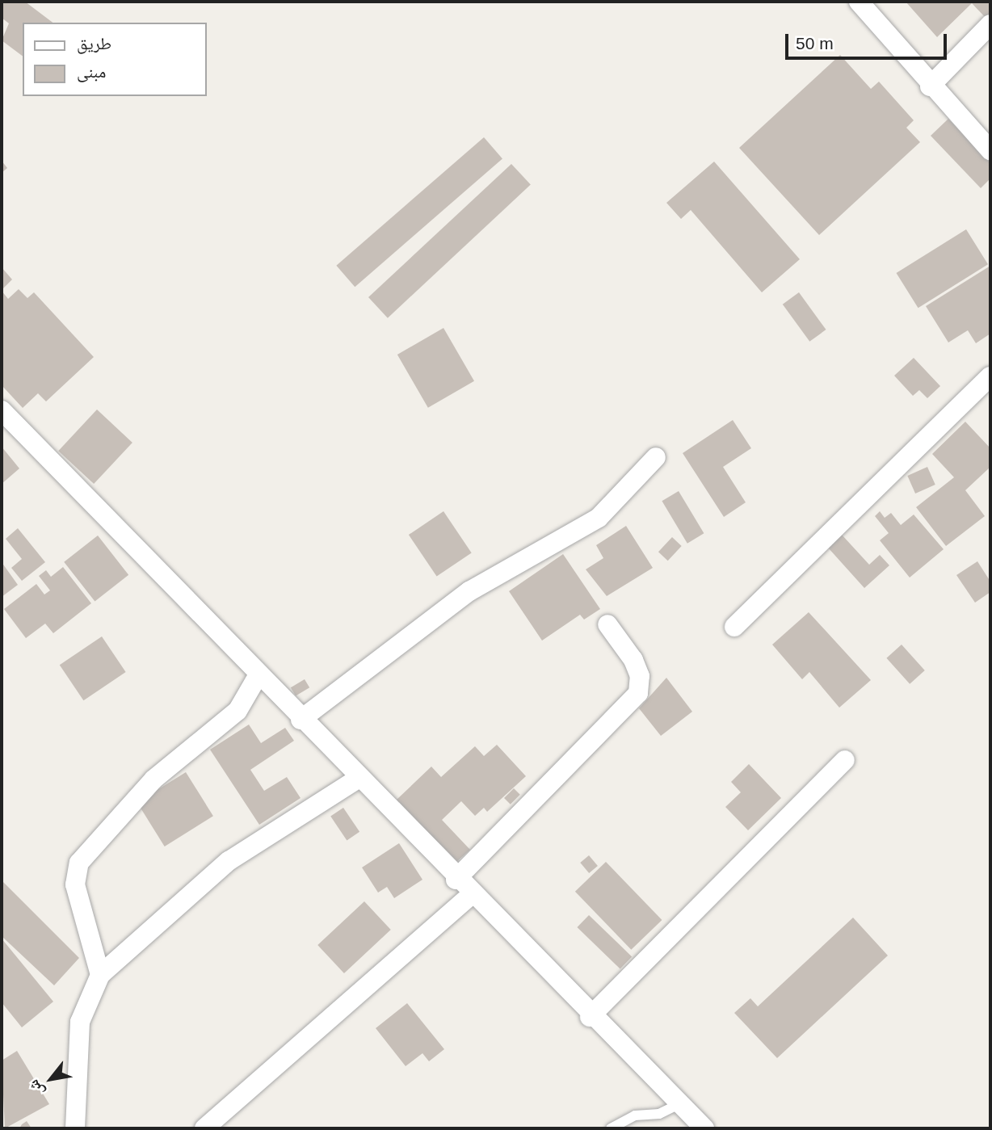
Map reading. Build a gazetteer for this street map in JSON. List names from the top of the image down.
{
  "legend": ["طريق", "مبنى"],
  "scale_bar": "50 m",
  "north": "bottom left"
}
